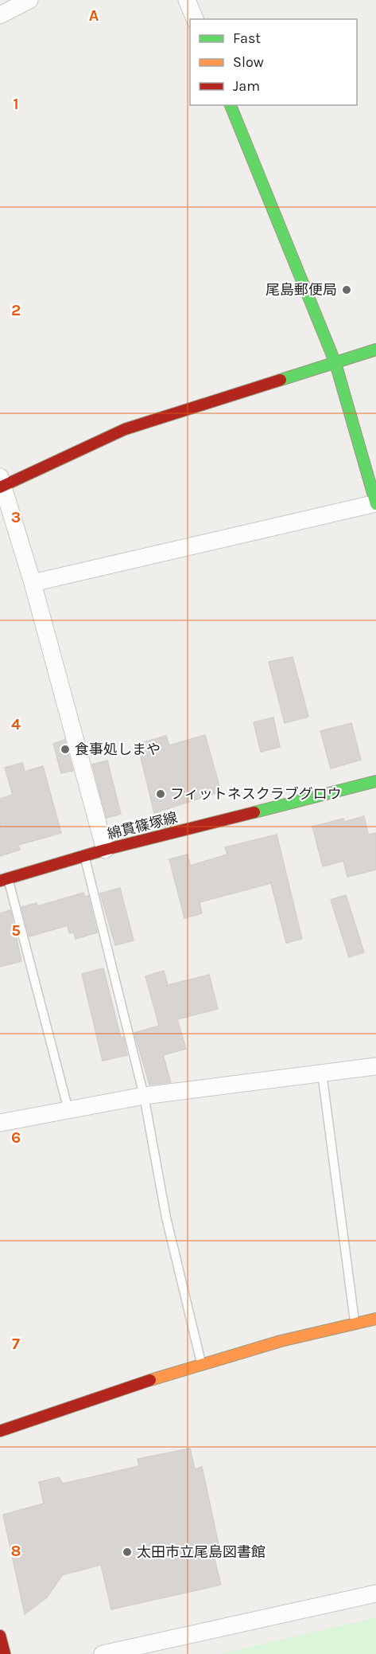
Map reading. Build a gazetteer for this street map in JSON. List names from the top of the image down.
{
  "streets": {
    "street": ["綿貫篠塚線"]
  },
  "places": [
    "尾島郵便局",
    "食事処しまや",
    "フィットネスクラブグロウ",
    "太田市立尾島図書館"
  ],
  "legend": ["Fast", "Slow", "Jam"],
  "grid": {
    "columns": ["A"],
    "rows": [
      "1",
      "2",
      "3",
      "4",
      "5",
      "6",
      "7",
      "8"
    ]
  }
}
